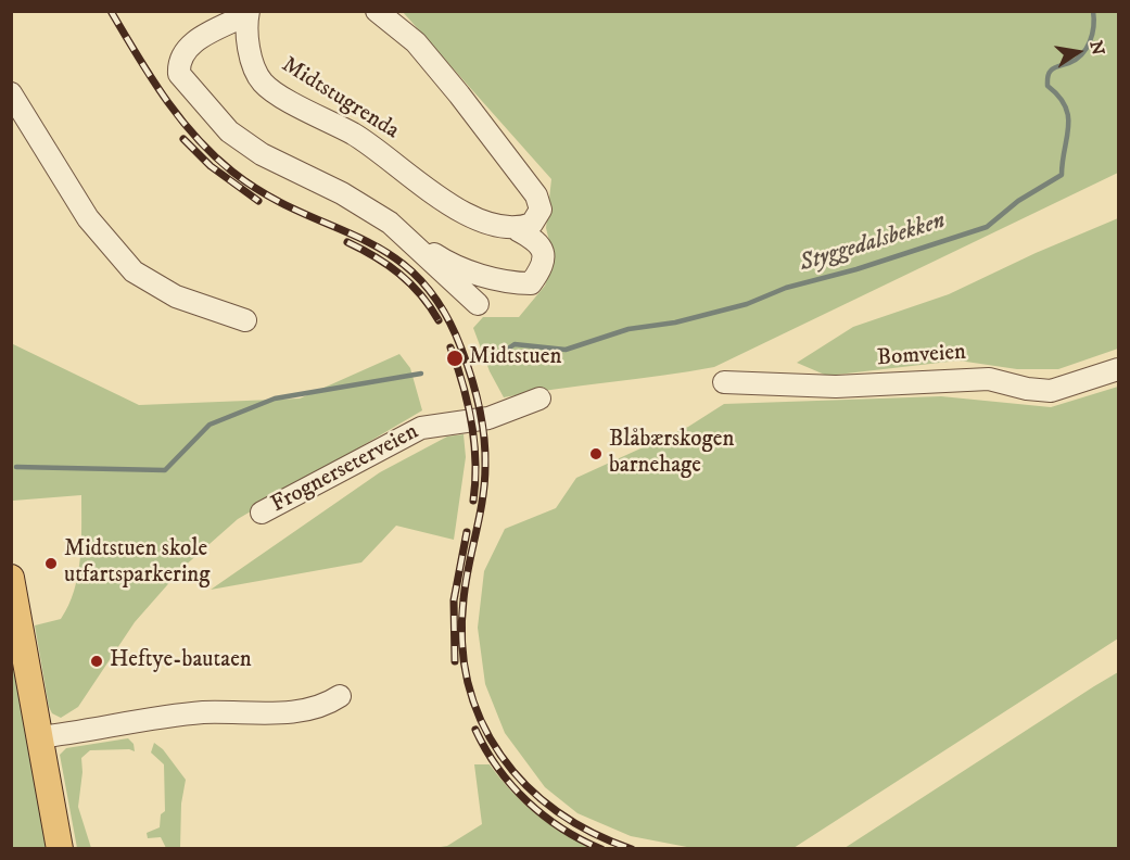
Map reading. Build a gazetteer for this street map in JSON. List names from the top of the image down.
{
  "streets": {
    "street": ["Midtstugrenda", "Bomveien", "Frognerseterveien"]
  },
  "water": ["Styggedalsbekken"],
  "places": [
    "Midtstuen",
    "Blåbærskogen barnehage",
    "Midtstuen skole utfartsparkering",
    "Heftye-bautaen"
  ],
  "north": "right"
}
